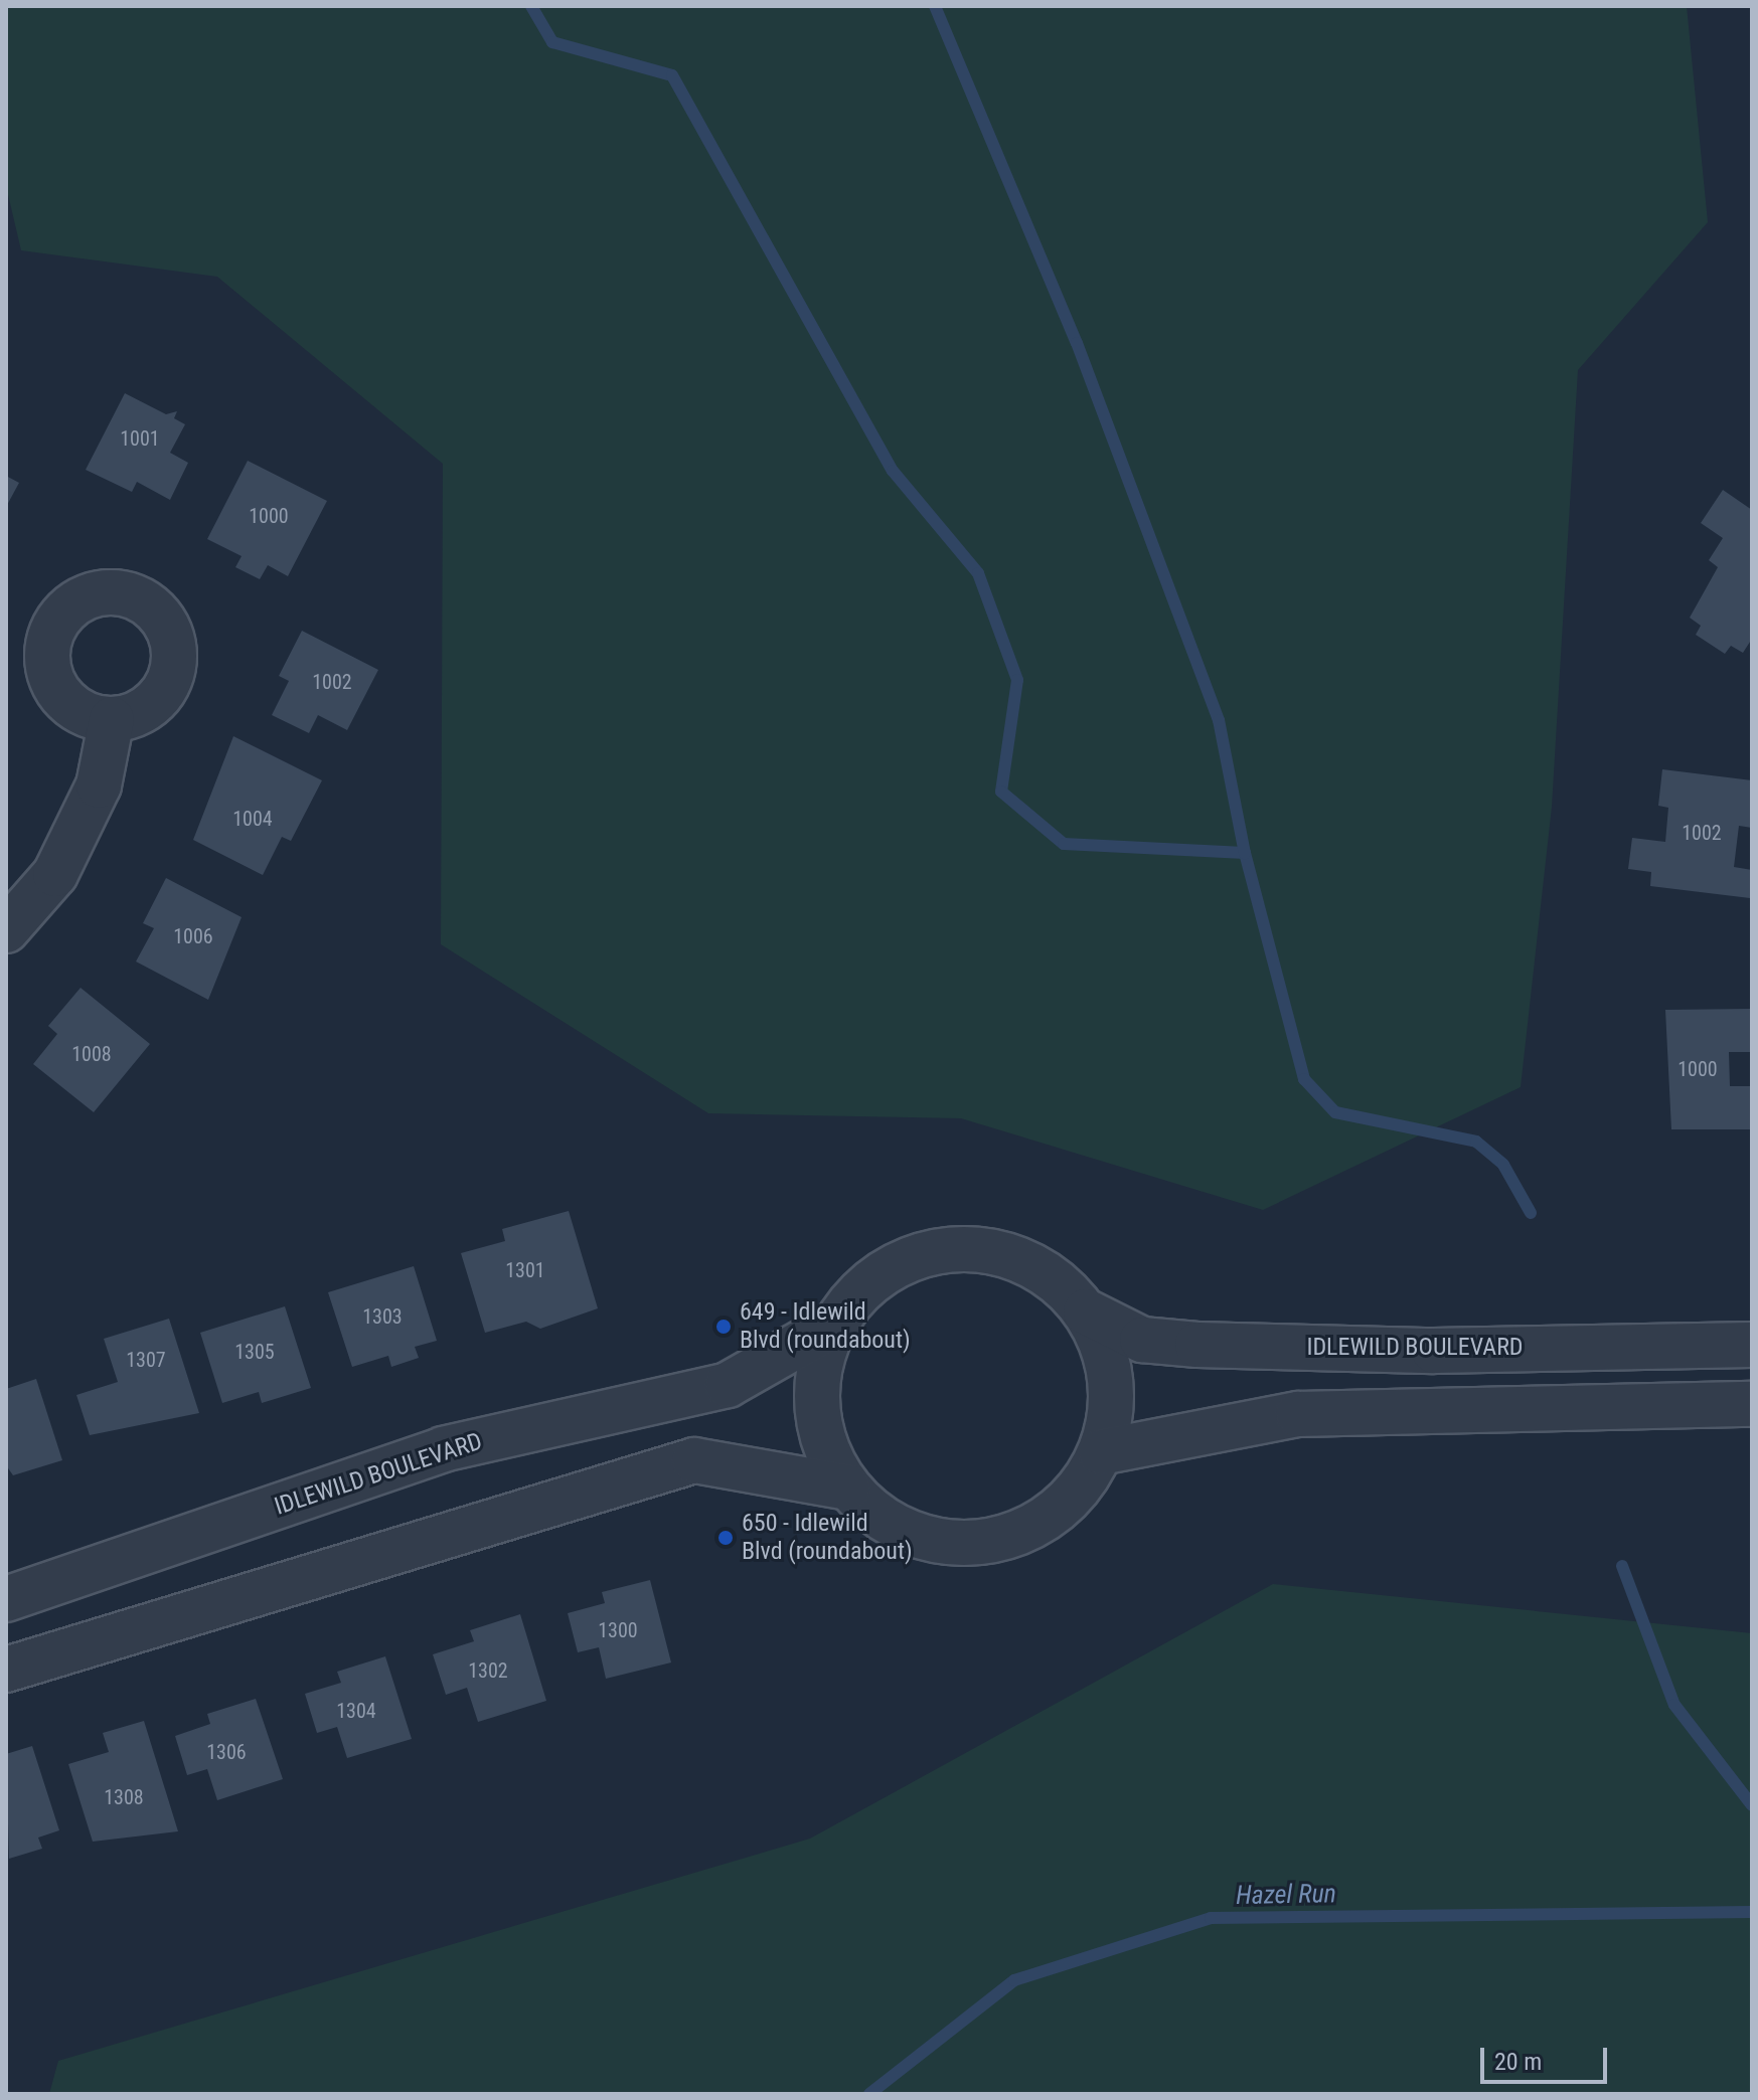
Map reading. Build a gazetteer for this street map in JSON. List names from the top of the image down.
{
  "streets": {
    "street": ["IDLEWILD BOULEVARD"]
  },
  "water": ["Hazel Run"],
  "places": ["649 - Idlewild Blvd (roundabout)", "650 - Idlewild Blvd (roundabout)"],
  "house_numbers": [
    "1001",
    "1000",
    "1002",
    "1004",
    "1002",
    "1006",
    "1008",
    "1000",
    "1301",
    "1303",
    "1305",
    "1307",
    "1300",
    "1302",
    "1304",
    "1306",
    "1308"
  ],
  "scale_bar": "20 m"
}
